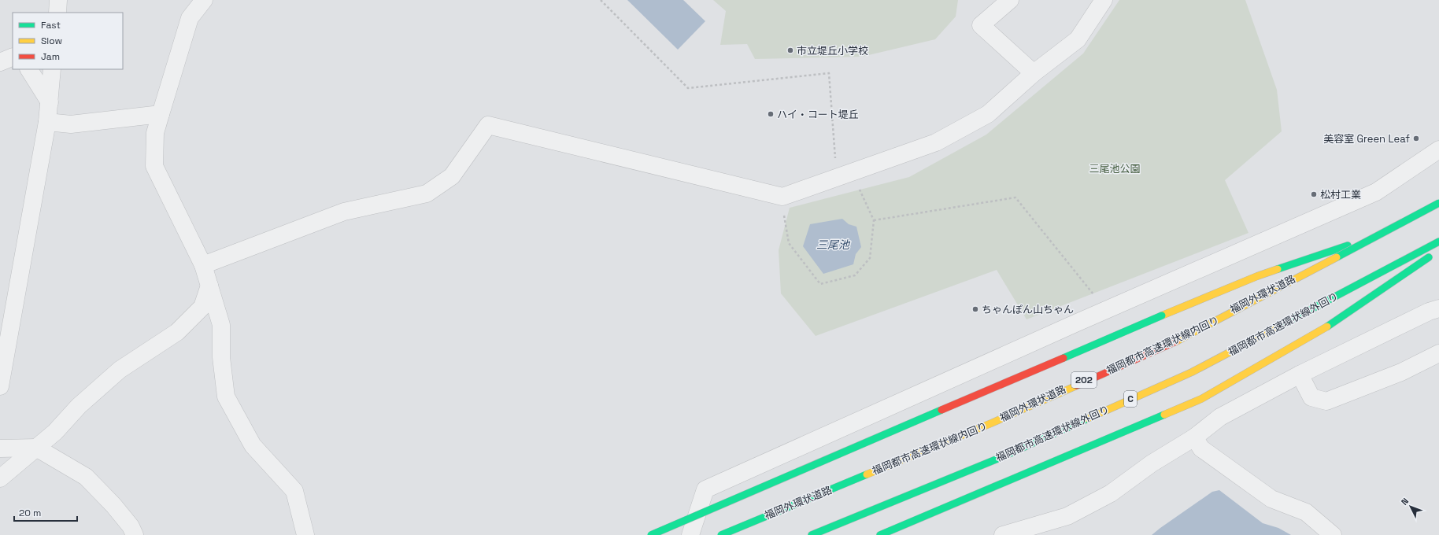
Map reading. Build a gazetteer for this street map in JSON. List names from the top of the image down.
{
  "streets": {
    "highway": [
      "福岡外環状道路",
      "福岡都市高速環状線外回り",
      "福岡都市高速環状線内回り",
      "202",
      "C"
    ]
  },
  "crossings": [
    ["福岡外環状道路", "福岡都市高速環状線内回り"]
  ],
  "water": ["三尾池"],
  "parks": ["三尾池公園"],
  "places": [
    "市立堤丘小学校",
    "ハイ・コート堤丘",
    "美容室 Green Leaf",
    "松村工業",
    "ちゃんぽん山ちゃん"
  ],
  "legend": ["Fast", "Slow", "Jam"],
  "scale_bar": "20 m",
  "north": "top left"
}
